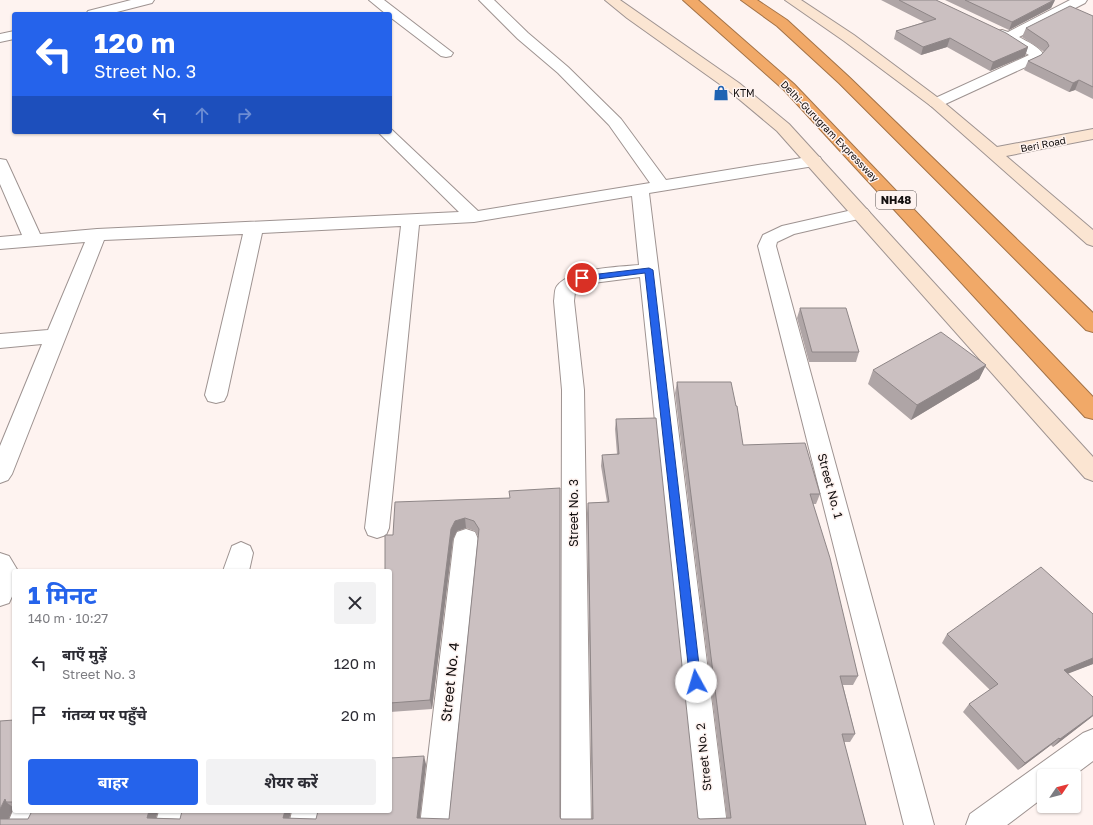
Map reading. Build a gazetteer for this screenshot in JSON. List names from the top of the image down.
{
  "streets": {
    "highway": ["Delhi-Gurugram Expressway", "NH48"],
    "main road": ["Beri Road"],
    "street": [
      "Street No. 1",
      "Street No. 3",
      "Street No. 4",
      "Street No. 2"
    ]
  },
  "crossings": [
    ["Street No. 3", "Street No. 2"]
  ],
  "places": {
    "shop": ["KTM"]
  },
  "north": "top right",
  "page": {
    "turn": ["120 m", "Street No. 3"],
    "heading": ["1 मिनट", "140 m · 10:27"],
    "list": [
      {
        "name": "बाएँ मुड़ें",
        "note": "Street No. 3",
        "value": "120 m"
      },
      {
        "name": "गंतव्य पर पहुँचे",
        "value": "20 m"
      }
    ],
    "buttons": ["बाहर", "शेयर करें"]
  }
}
